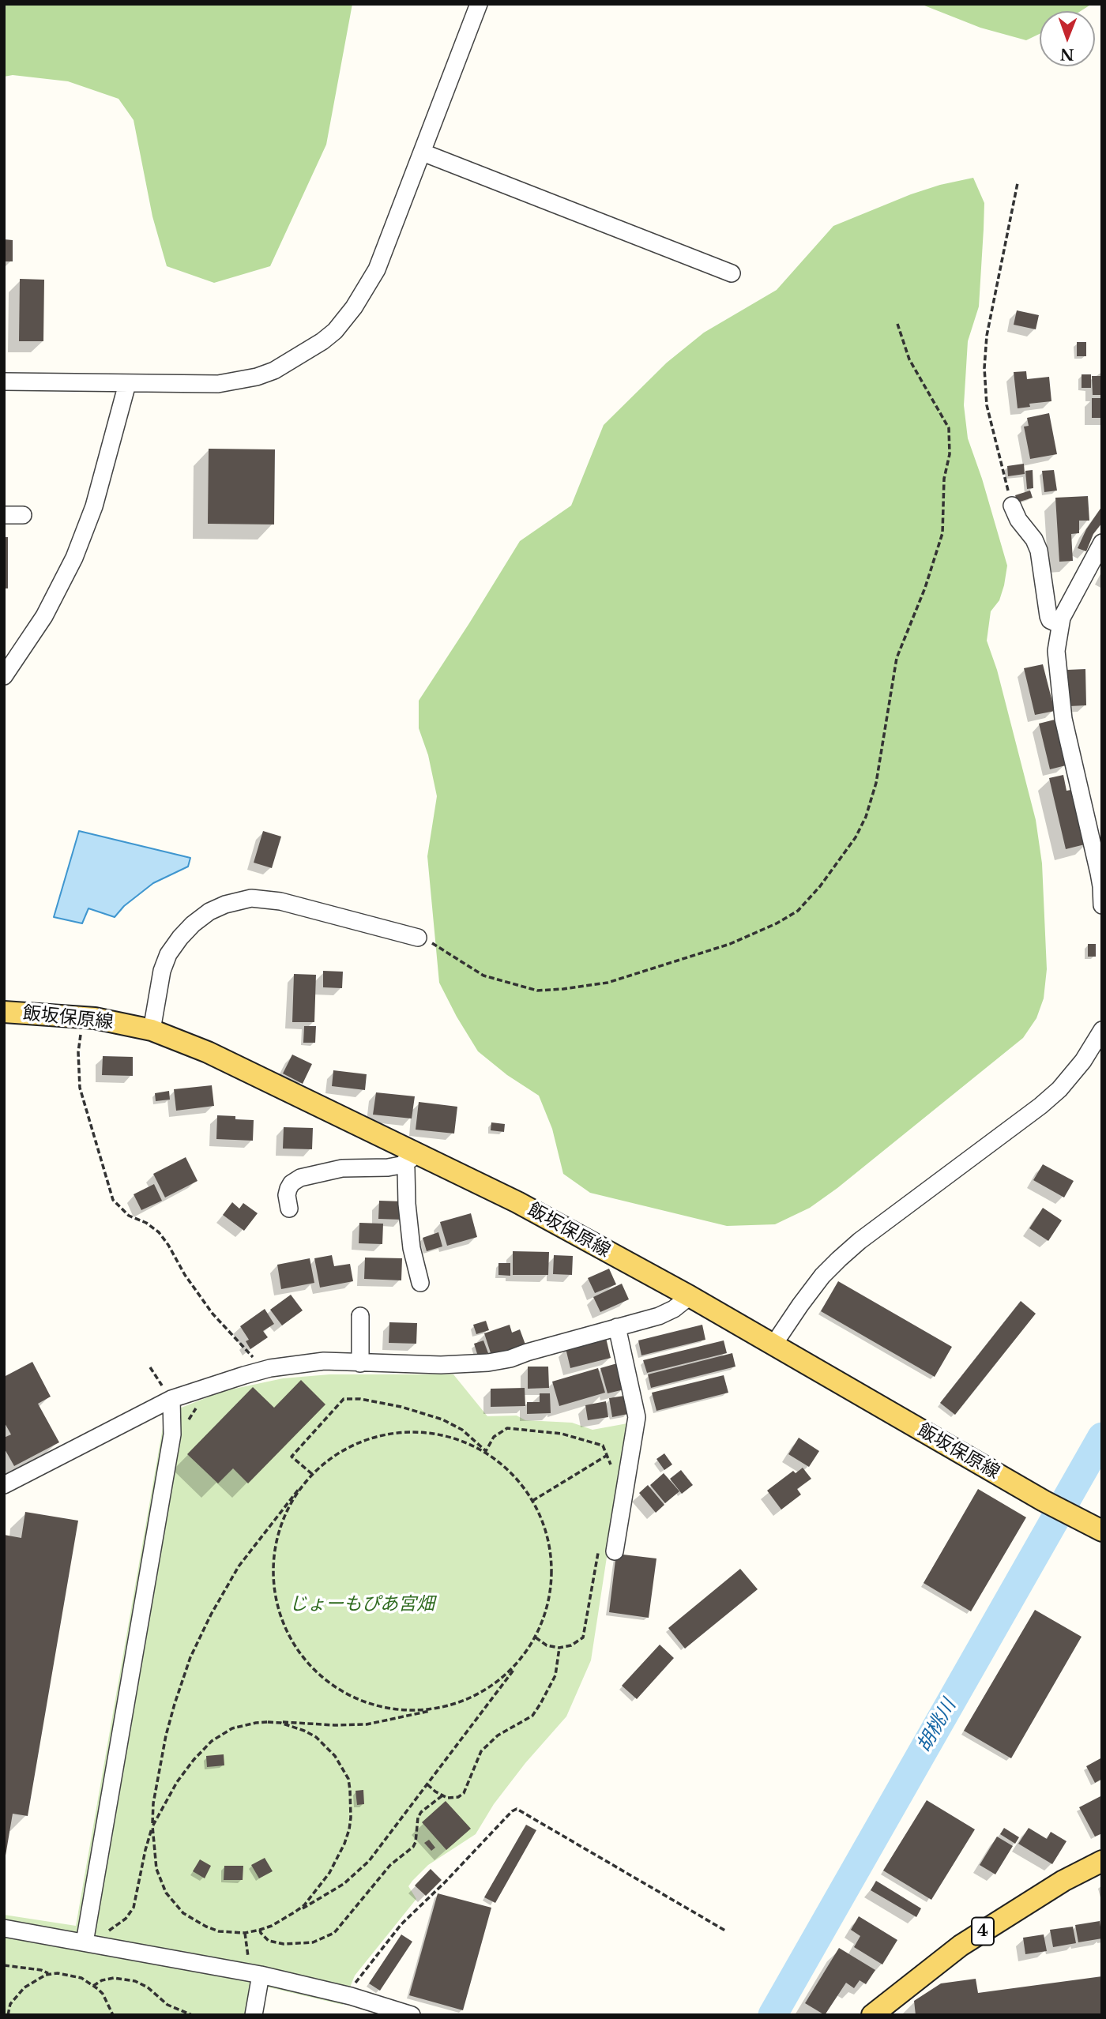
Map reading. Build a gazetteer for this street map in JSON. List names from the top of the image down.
{
  "streets": {
    "main road": ["飯坂保原線", "4"]
  },
  "water": ["胡桃川"],
  "parks": ["じょーもぴあ宮畑"],
  "north": "bottom"
}
